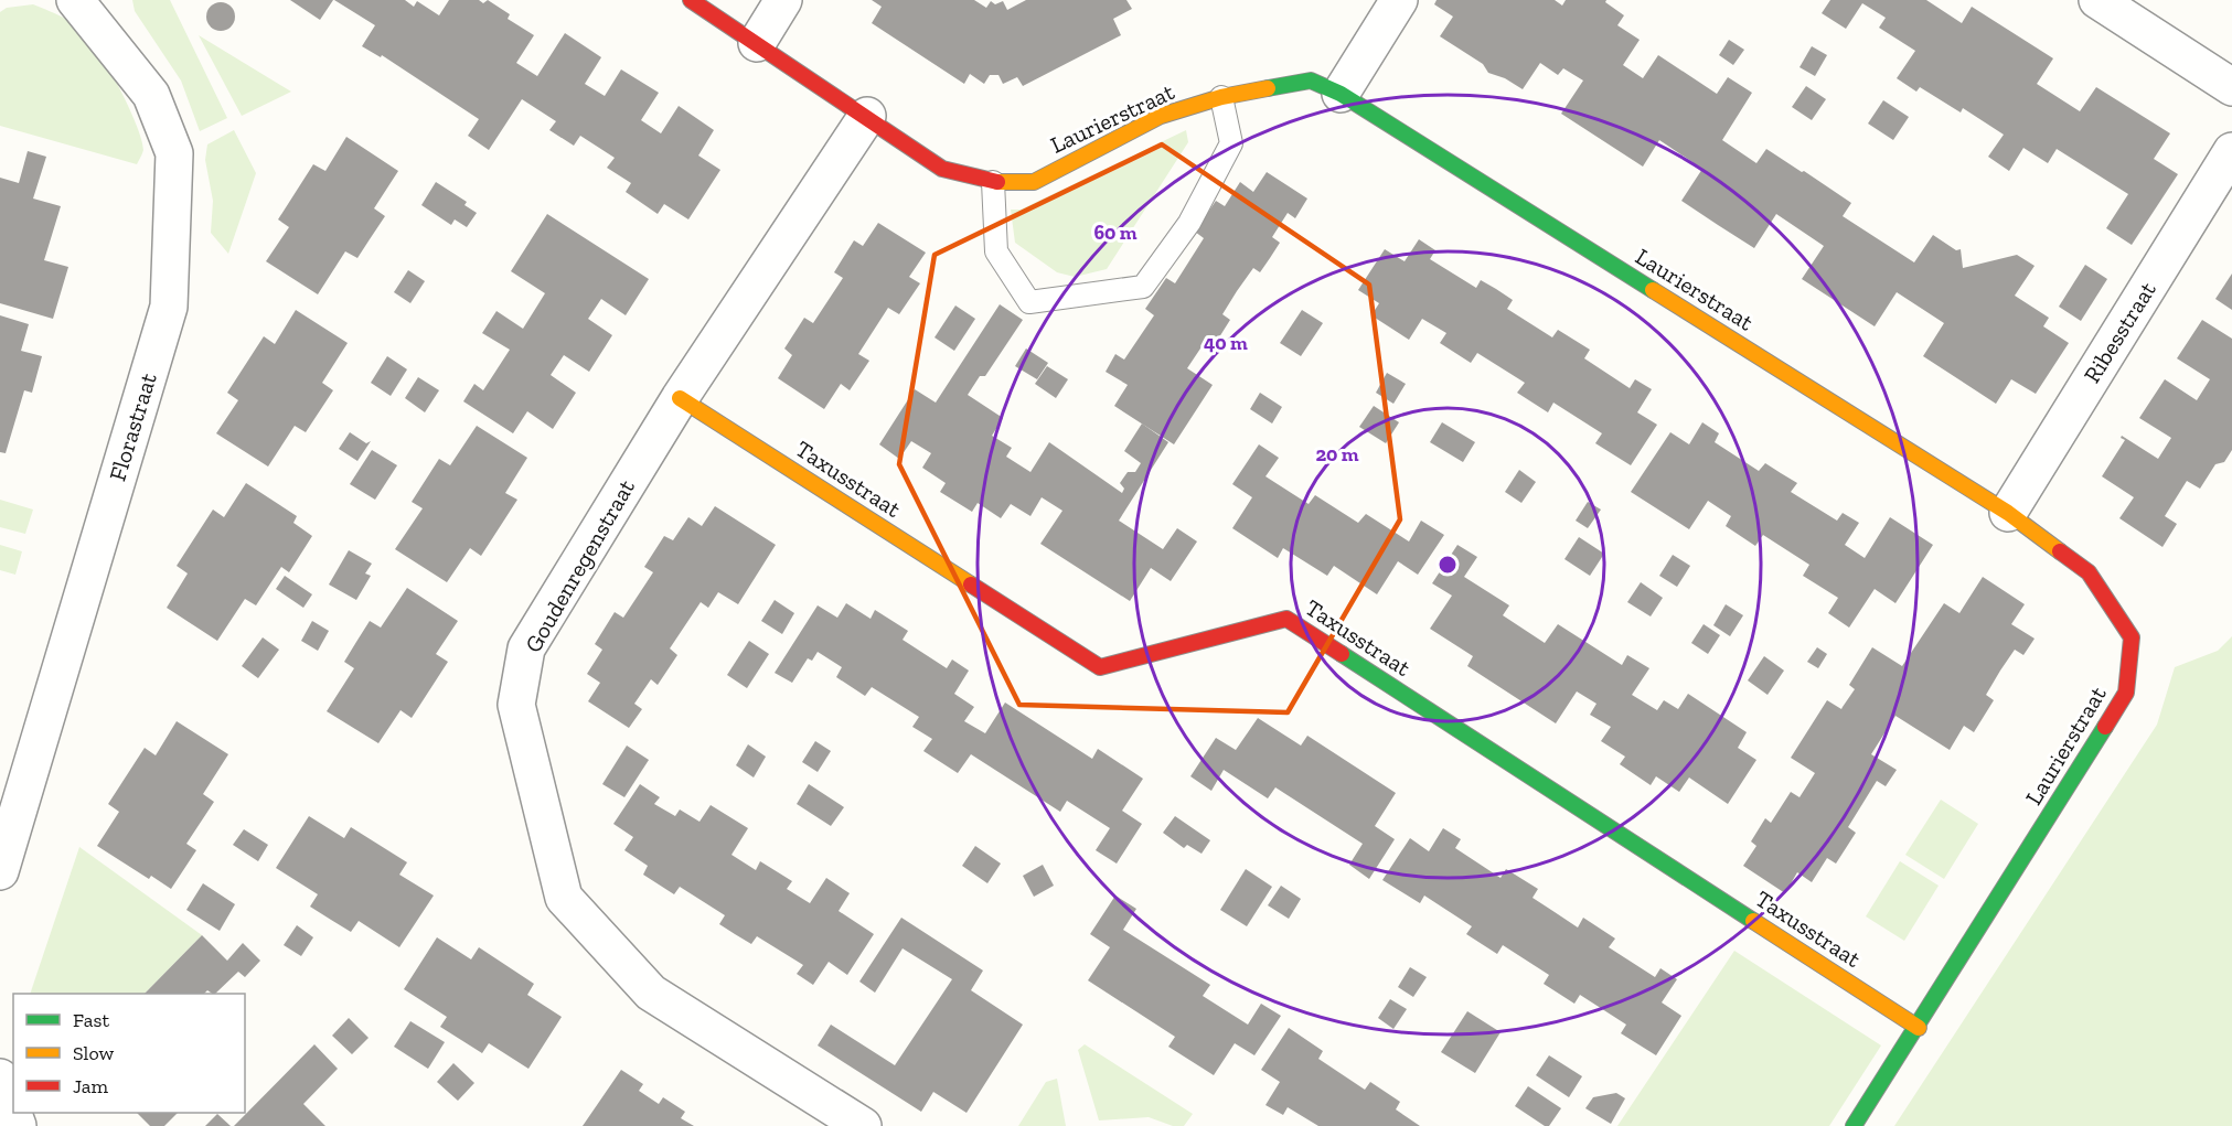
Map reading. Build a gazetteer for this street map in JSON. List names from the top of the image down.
{
  "streets": {
    "street": [
      "Laurierstraat",
      "Ribesstraat",
      "Florastraat",
      "Taxusstraat",
      "Goudenregenstraat"
    ]
  },
  "crossings": [
    ["Laurierstraat", "Ribesstraat"],
    ["Laurierstraat", "Taxusstraat"],
    ["Laurierstraat", "Goudenregenstraat"],
    ["Taxusstraat", "Goudenregenstraat"]
  ],
  "legend": ["Fast", "Slow", "Jam"],
  "rings": ["60 m", "40 m", "20 m"]
}
